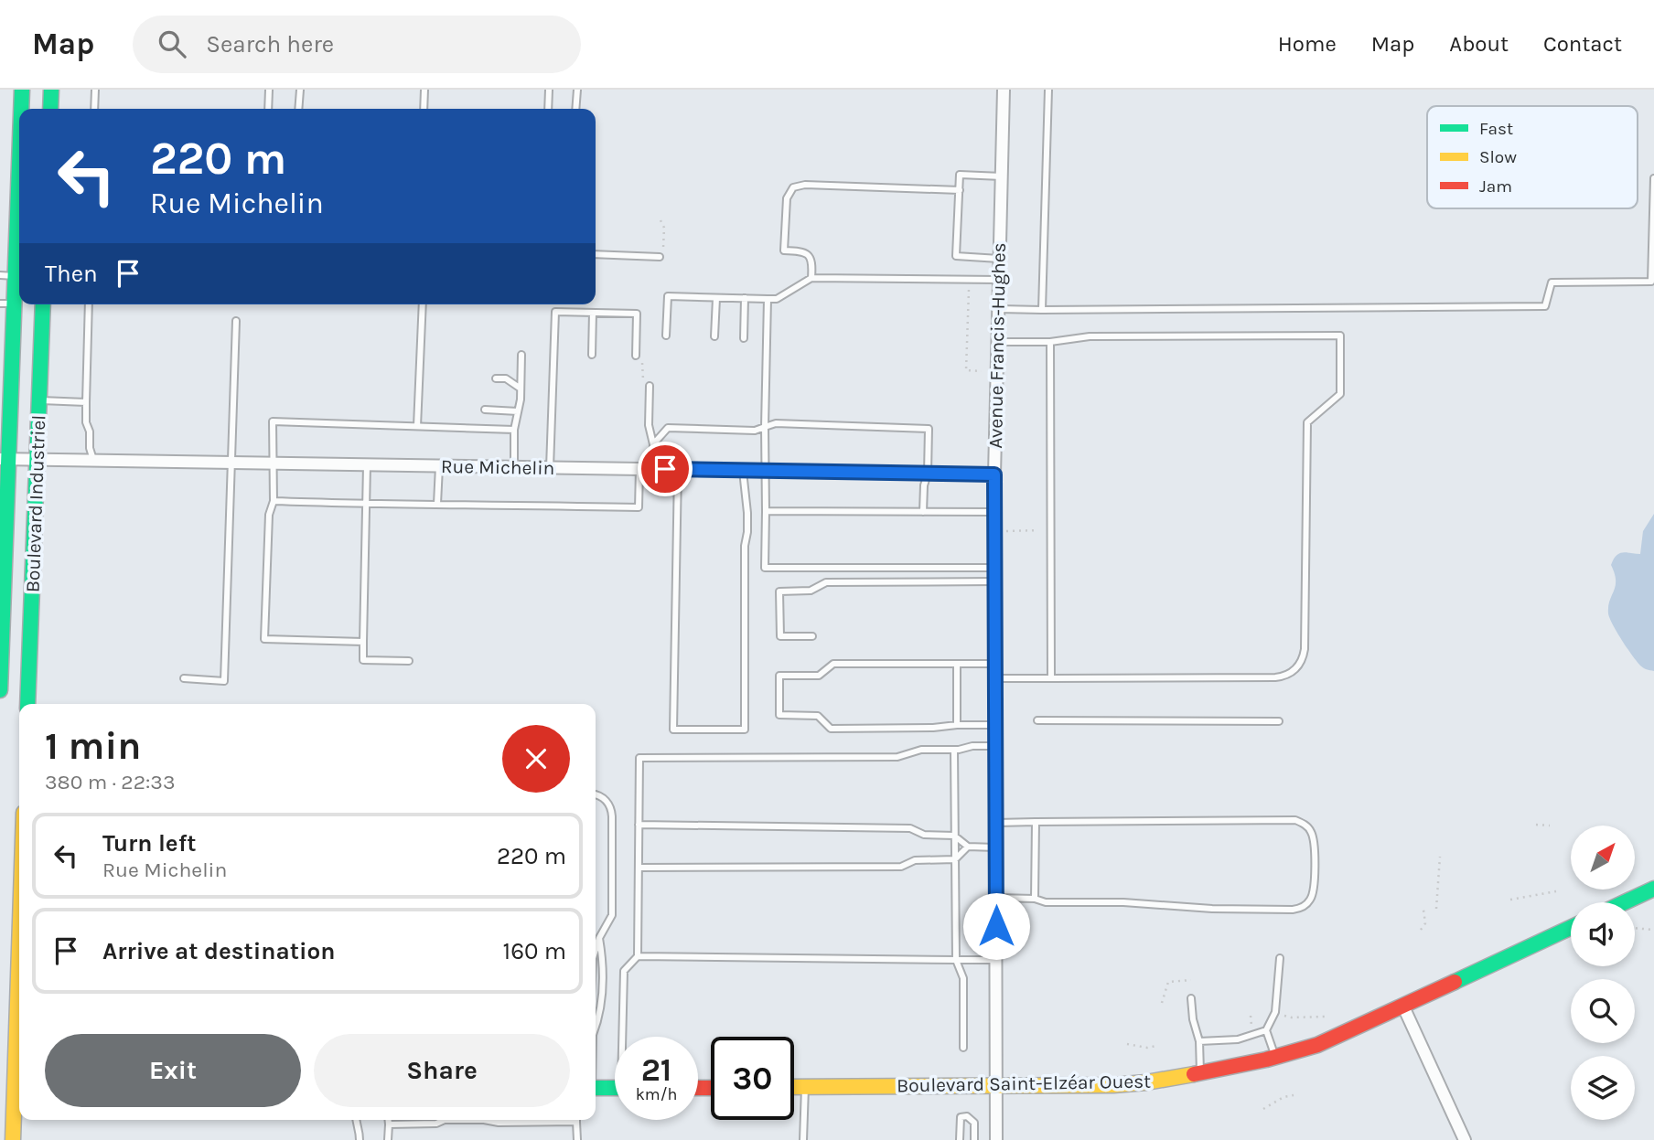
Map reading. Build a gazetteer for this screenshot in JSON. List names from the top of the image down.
{
  "streets": {
    "street": [
      "Avenue Francis-Hughes",
      "Rue Michelin",
      "Boulevard Industriel",
      "Boulevard Saint-Elzéar Ouest"
    ]
  },
  "crossings": [
    ["Avenue Francis-Hughes", "Rue Michelin"],
    ["Avenue Francis-Hughes", "Boulevard Saint-Elzéar Ouest"],
    ["Rue Michelin", "Boulevard Industriel"]
  ],
  "legend": ["Fast", "Slow", "Jam"],
  "north": "top right",
  "page": {
    "header": "Map",
    "search": "Search here",
    "nav": [
      "Home",
      "Map",
      "About",
      "Contact"
    ],
    "turn": ["220 m", "Rue Michelin"],
    "then": "Then",
    "heading": ["1 min", "380 m · 22:33"],
    "list": [
      {
        "name": "Turn left",
        "note": "Rue Michelin",
        "value": "220 m"
      },
      {
        "name": "Arrive at destination",
        "value": "160 m"
      }
    ],
    "buttons": ["Exit", "Share"],
    "speed": "21 km/h",
    "limit": "30"
  }
}
